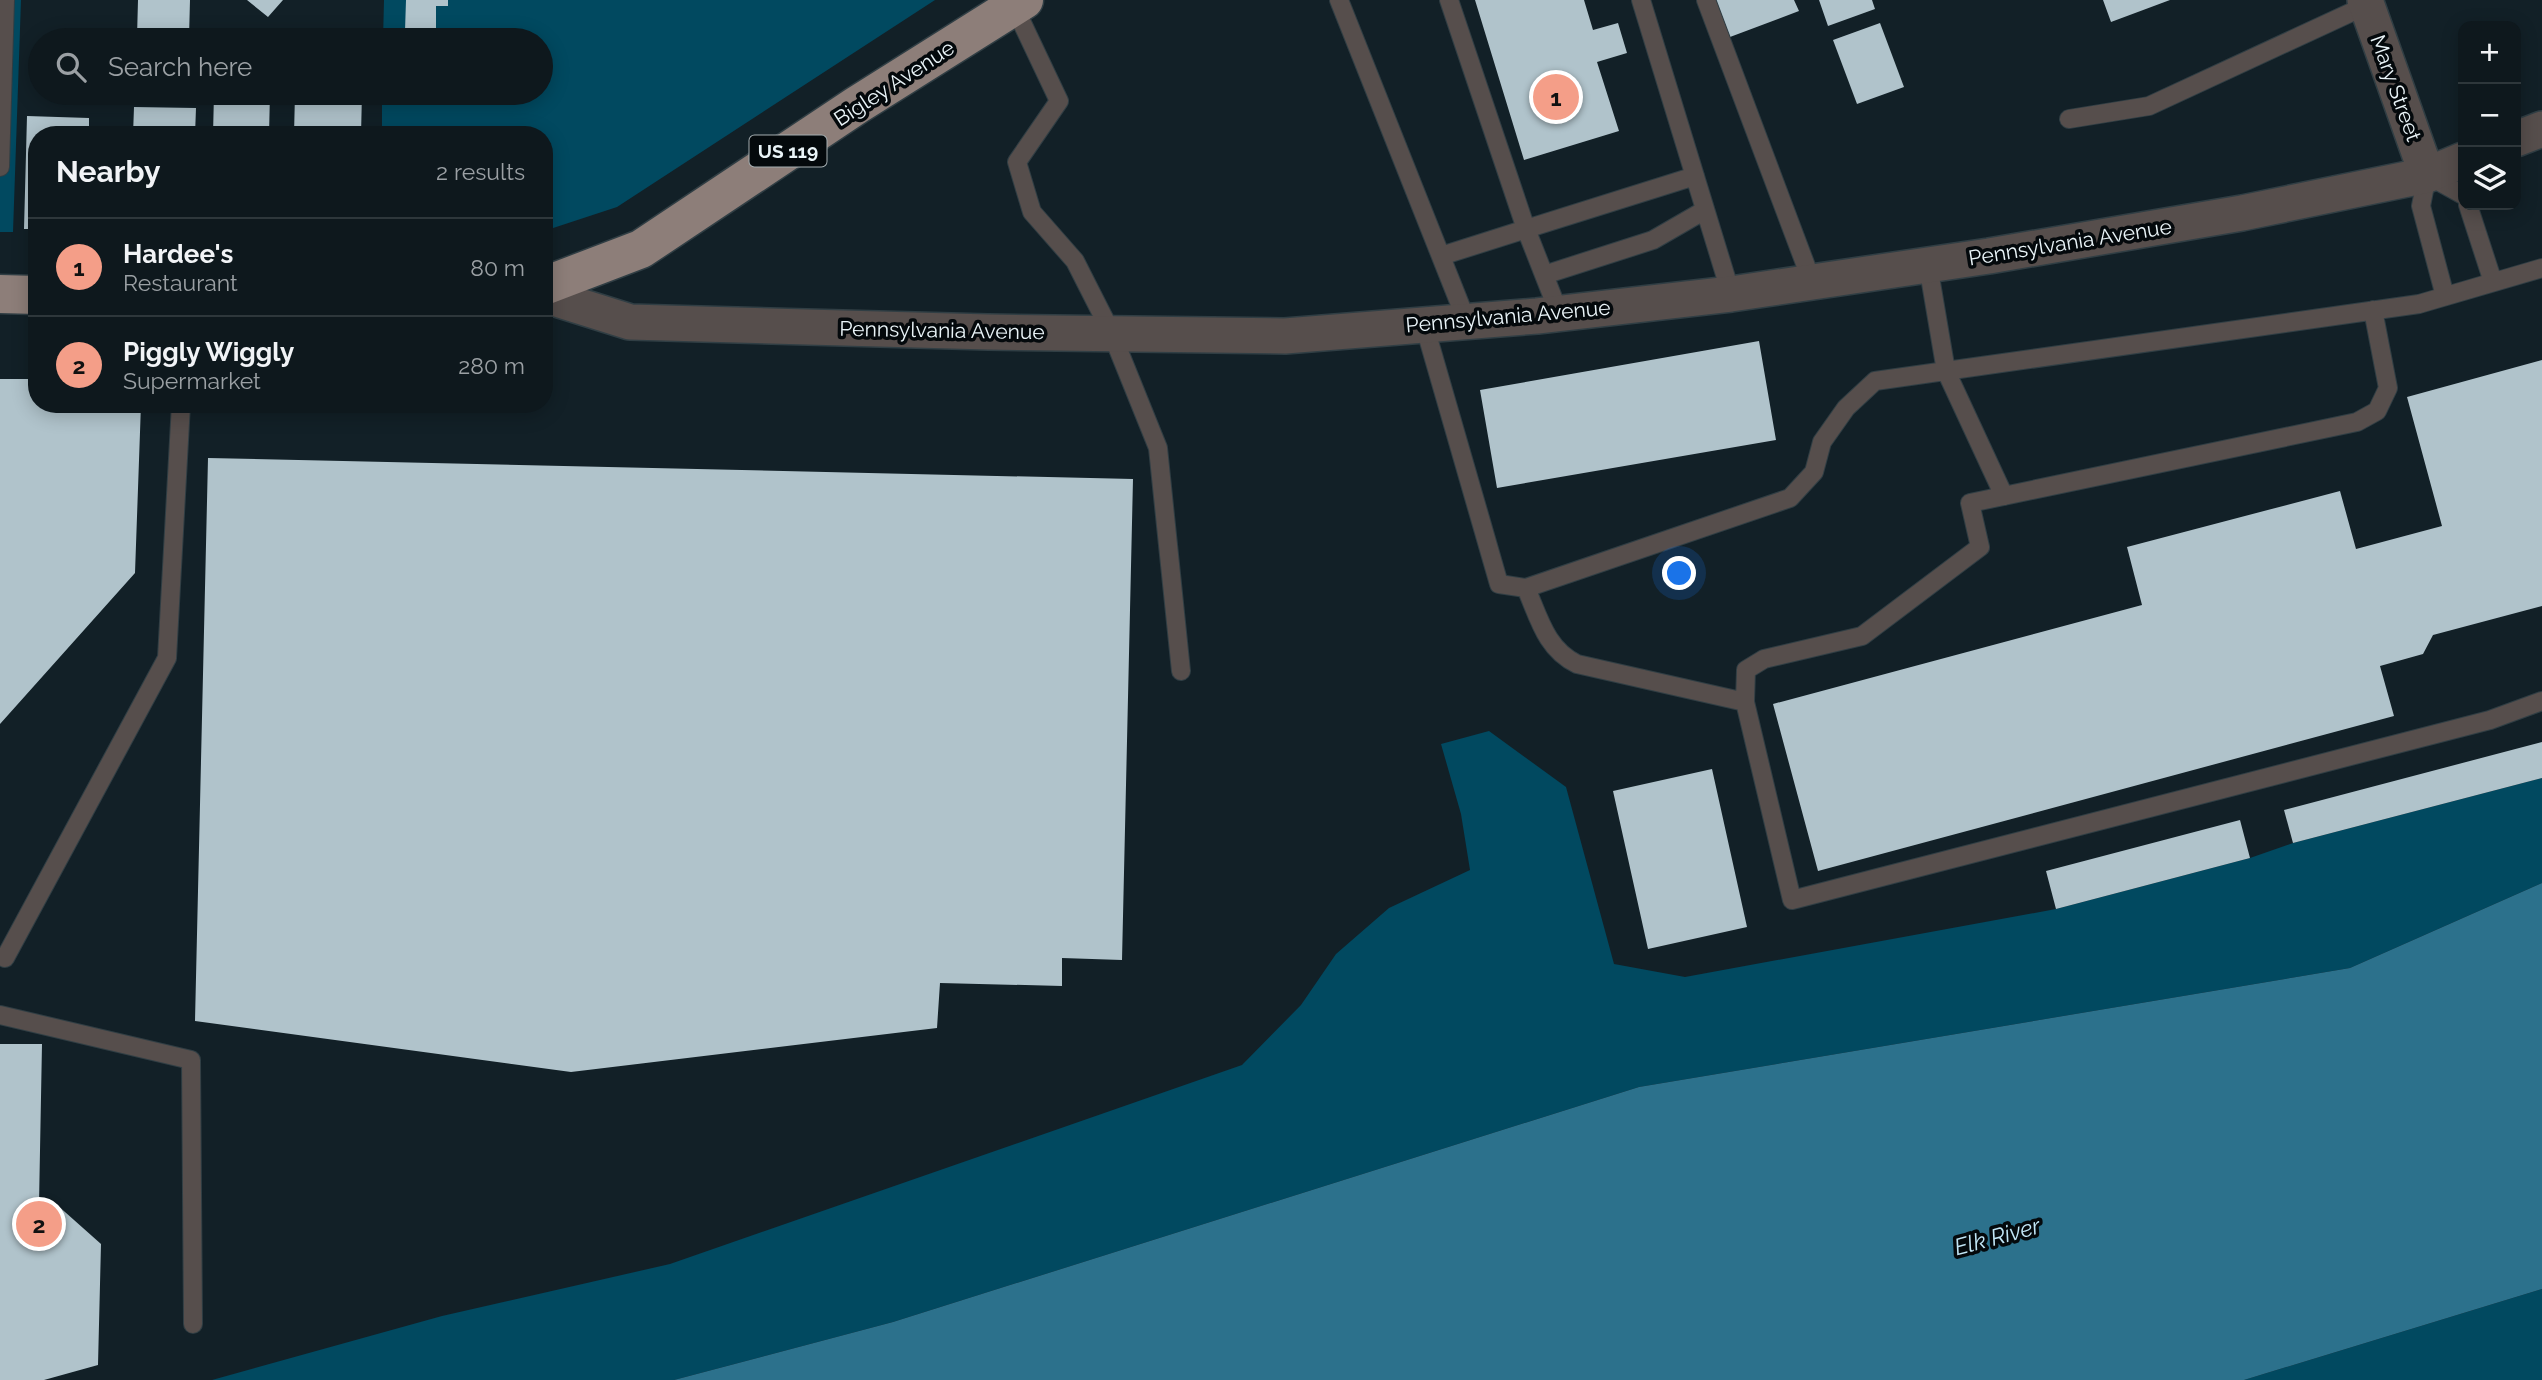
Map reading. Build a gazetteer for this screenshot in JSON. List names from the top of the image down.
{
  "streets": {
    "main road": ["Bigley Avenue", "US 119"],
    "street": ["Mary Street", "Pennsylvania Avenue"]
  },
  "crossings": [
    ["Mary Street", "Pennsylvania Avenue"]
  ],
  "water": ["Elk River"],
  "page": {
    "map_buttons": ["+", "−"],
    "search": "Search here",
    "pins": ["1", "2"],
    "heading": ["Nearby", "2 results"],
    "list": [
      {
        "mark": "1",
        "name": "Hardee's",
        "note": "Restaurant",
        "value": "80 m"
      },
      {
        "mark": "2",
        "name": "Piggly Wiggly",
        "note": "Supermarket",
        "value": "280 m"
      }
    ]
  }
}
